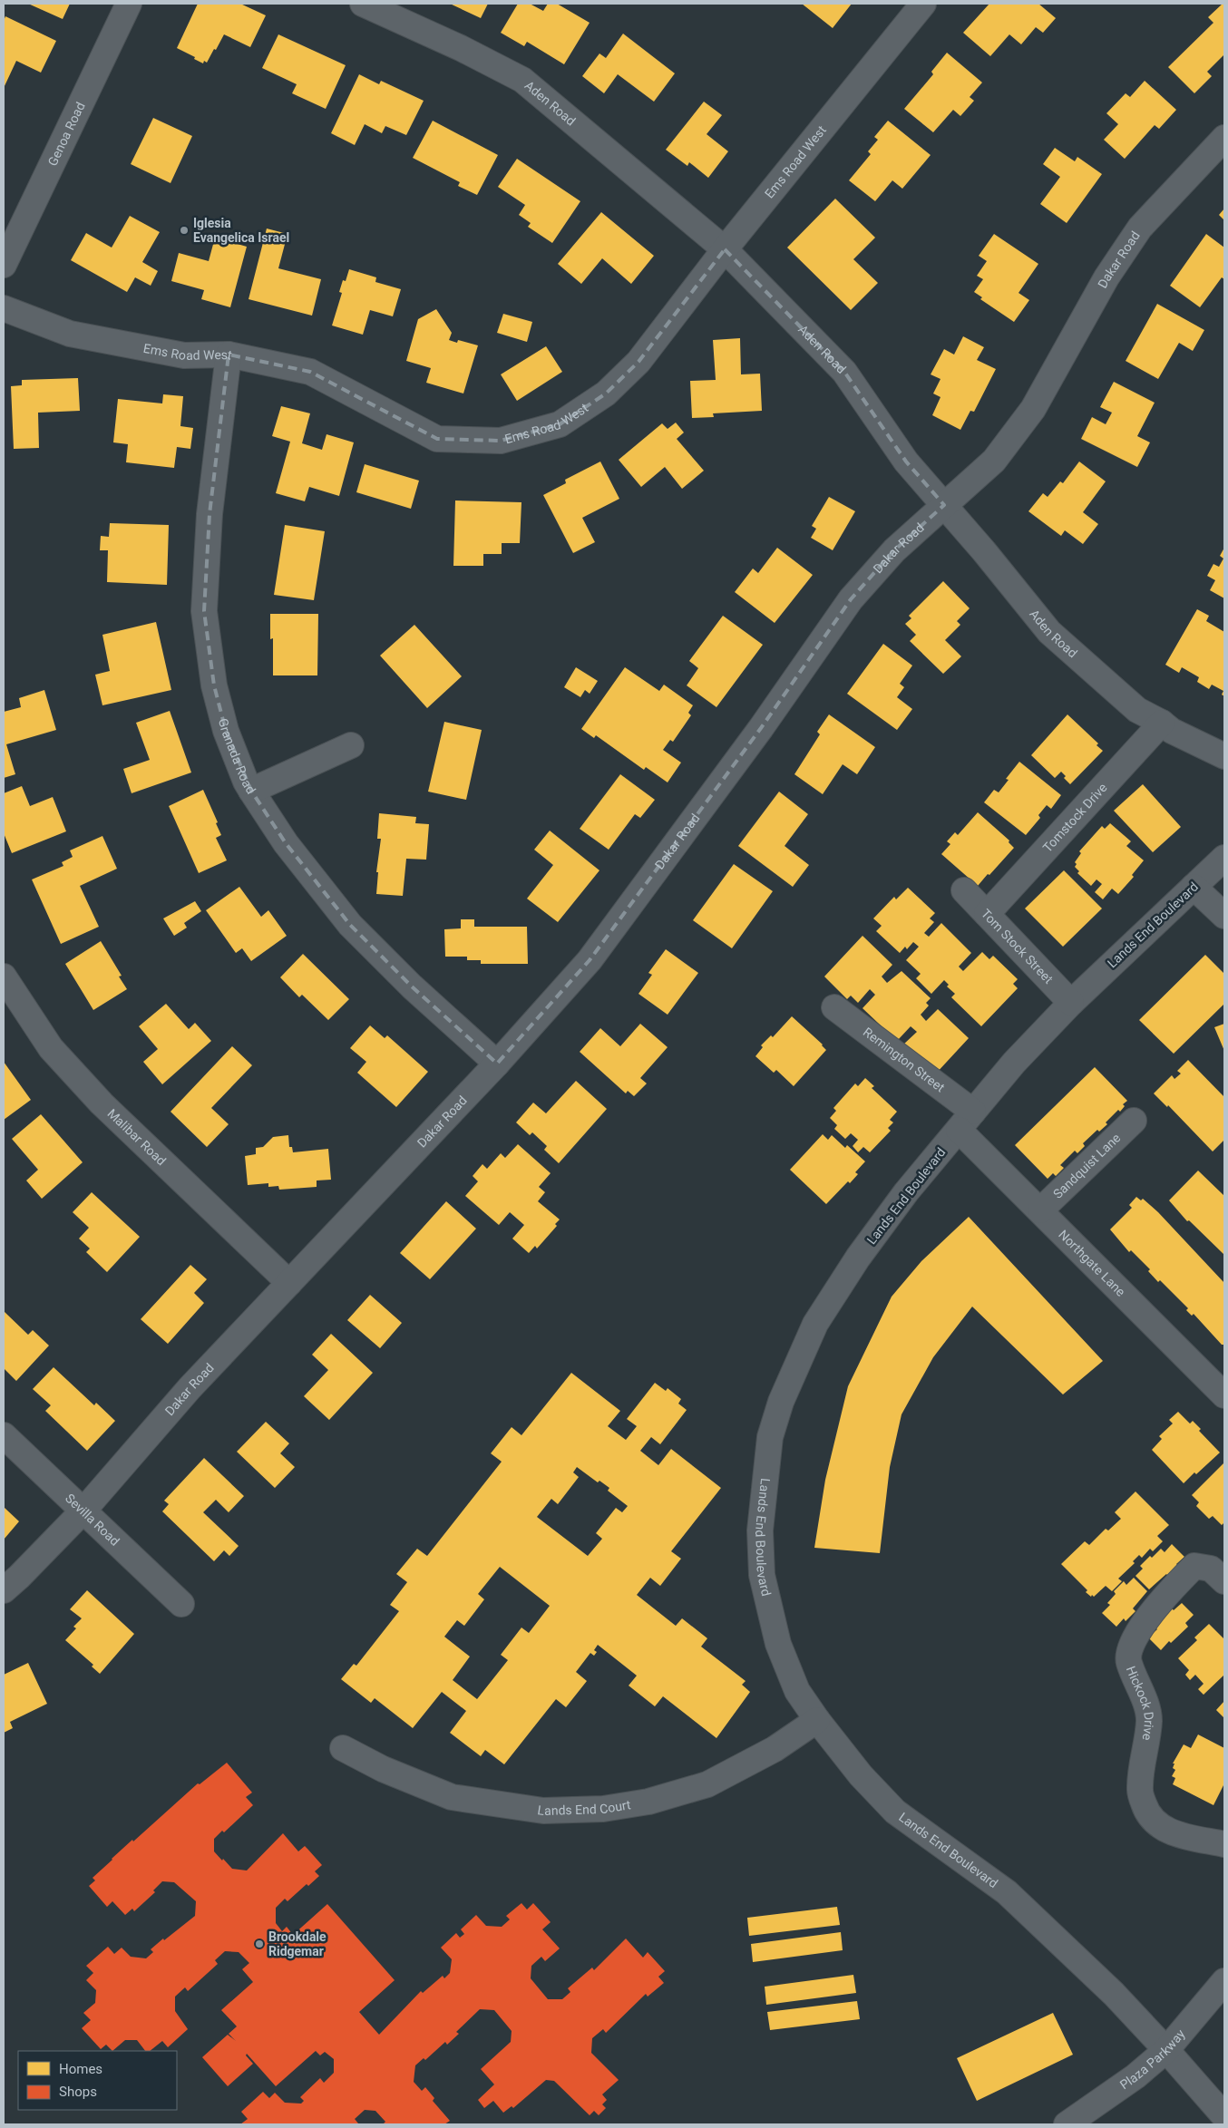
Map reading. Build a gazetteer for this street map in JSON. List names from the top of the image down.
{
  "streets": {
    "street": [
      "Aden Road",
      "Genoa Road",
      "Ems Road West",
      "Dakar Road",
      "Granada Road",
      "Tomstock Drive",
      "Lands End Boulevard",
      "Tom Stock Street",
      "Remington Street",
      "Malibar Road",
      "Sandquist Lane",
      "Northgate Lane",
      "Sevilla Road",
      "Hickock Drive",
      "Lands End Court",
      "Plaza Parkway"
    ]
  },
  "crossings": [
    ["Aden Road", "Ems Road West"],
    ["Aden Road", "Dakar Road"],
    ["Aden Road", "Tomstock Drive"],
    ["Ems Road West", "Granada Road"],
    ["Dakar Road", "Granada Road"],
    ["Dakar Road", "Malibar Road"],
    ["Dakar Road", "Sevilla Road"],
    ["Tomstock Drive", "Tom Stock Street"],
    ["Lands End Boulevard", "Tom Stock Street"],
    ["Lands End Boulevard", "Remington Street"],
    ["Lands End Boulevard", "Northgate Lane"],
    ["Lands End Boulevard", "Lands End Court"],
    ["Lands End Boulevard", "Plaza Parkway"],
    ["Remington Street", "Northgate Lane"],
    ["Sandquist Lane", "Northgate Lane"]
  ],
  "places": ["Iglesia Evangelica Israel", "Brookdale Ridgemar"],
  "legend": ["Homes", "Shops"]
}
